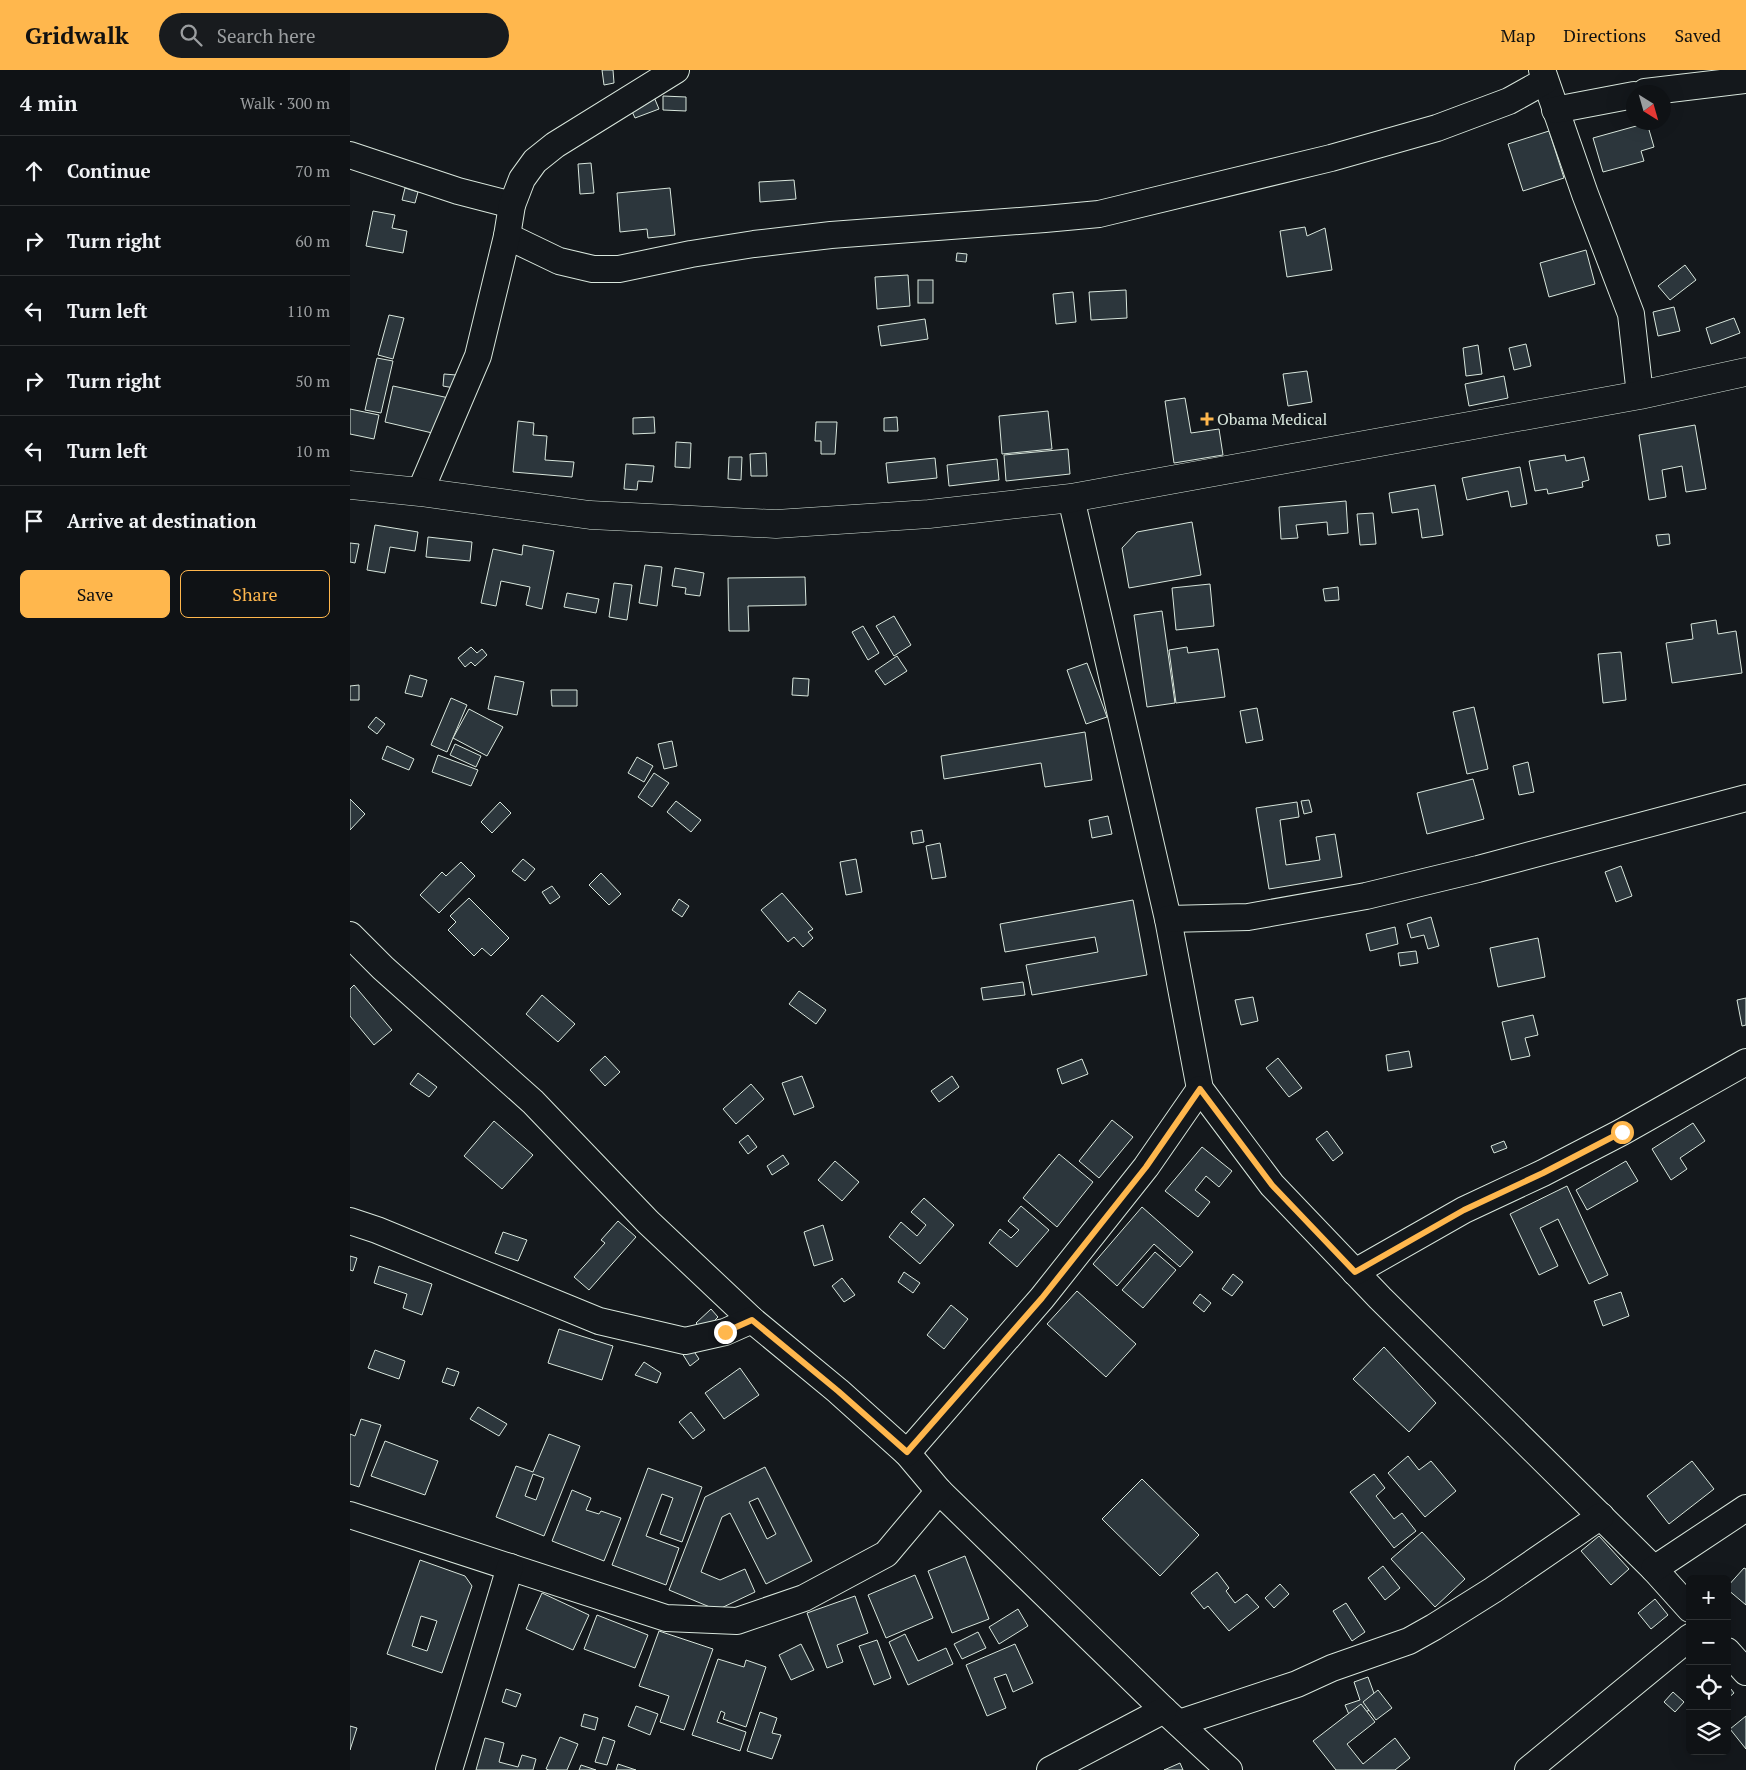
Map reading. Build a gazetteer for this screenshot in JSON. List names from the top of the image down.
{
  "places": {
    "health": ["Obama Medical"]
  },
  "north": "bottom right",
  "page": {
    "header": "Gridwalk",
    "search": "Search here",
    "nav": ["Map", "Directions", "Saved"],
    "heading": ["4 min", "Walk · 300 m"],
    "list": [
      ["Continue", "70 m"],
      ["Turn right", "60 m"],
      ["Turn left", "110 m"],
      ["Turn right", "50 m"],
      ["Turn left", "10 m"],
      "Arrive at destination"
    ],
    "buttons": ["Save", "Share"],
    "map_buttons": ["+", "−"]
  }
}
